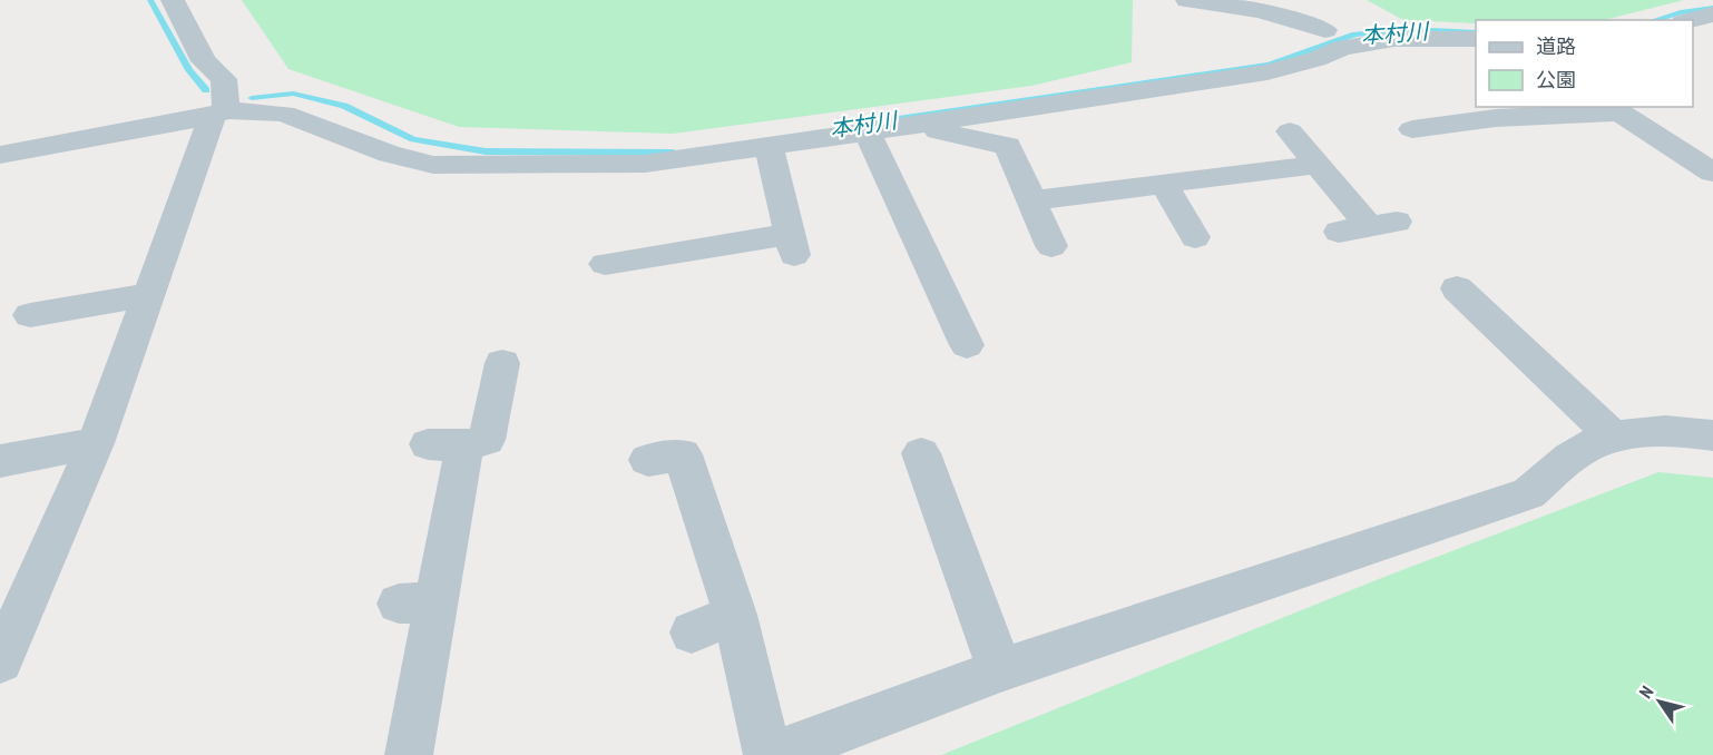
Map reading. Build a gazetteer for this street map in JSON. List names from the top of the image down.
{
  "water": ["本村川"],
  "legend": ["道路", "公園"],
  "north": "top left"
}
